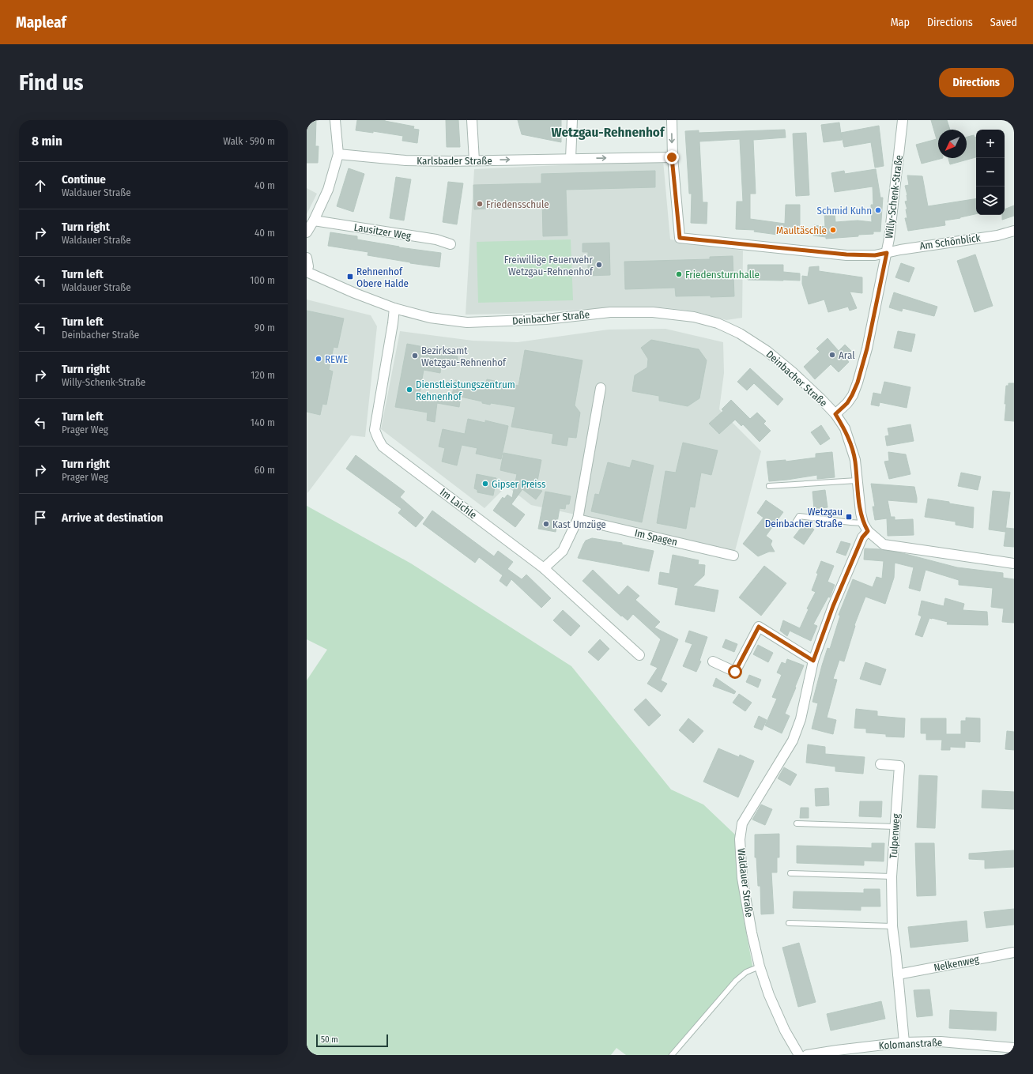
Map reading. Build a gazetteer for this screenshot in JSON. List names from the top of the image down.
{
  "streets": {
    "street": [
      "Karlsbader Straße",
      "Willy-Schenk-Straße",
      "Lausitzer Weg",
      "Am Schönblick",
      "Deinbacher Straße",
      "Im Laichle",
      "Im Spagen",
      "Tulpenweg",
      "Waldauer Straße",
      "Nelkenweg",
      "Kolomanstraße"
    ]
  },
  "crossings": [
    ["Karlsbader Straße", "Am Schönblick"],
    ["Willy-Schenk-Straße", "Am Schönblick"],
    ["Willy-Schenk-Straße", "Deinbacher Straße"],
    ["Deinbacher Straße", "Im Laichle"],
    ["Deinbacher Straße", "Waldauer Straße"],
    ["Tulpenweg", "Nelkenweg"],
    ["Tulpenweg", "Kolomanstraße"]
  ],
  "one_way": ["Karlsbader Straße"],
  "districts": ["Wetzgau-Rehnenhof"],
  "places": {
    "other": [
      "Friedensschule",
      "Schmid Kuhn",
      "Maultäschle",
      "Freiwillige Feuerwehr Wetzgau-Rehnenhof",
      "Friedensturnhalle",
      "Aral",
      "Bezirksamt Wetzgau-Rehnenhof",
      "REWE",
      "Dienstleistungszentrum Rehnenhof",
      "Gipser Preiss",
      "Kast Umzüge"
    ],
    "transit": ["Rehnenhof Obere Halde", "Wetzgau Deinbacher Straße"]
  },
  "scale_bar": "50 m",
  "north": "bottom left",
  "page": {
    "header": "Mapleaf",
    "nav": ["Map", "Directions", "Saved"],
    "buttons": "Directions",
    "title": "Find us",
    "heading": ["8 min", "Walk · 590 m"],
    "map_buttons": ["+", "−"],
    "list": [
      ["Continue", "Waldauer Straße", "40 m"],
      ["Turn right", "Waldauer Straße", "40 m"],
      ["Turn left", "Waldauer Straße", "100 m"],
      ["Turn left", "Deinbacher Straße", "90 m"],
      ["Turn right", "Willy-Schenk-Straße", "120 m"],
      ["Turn left", "Prager Weg", "140 m"],
      ["Turn right", "Prager Weg", "60 m"],
      "Arrive at destination"
    ],
    "scale": "50 m"
  }
}
